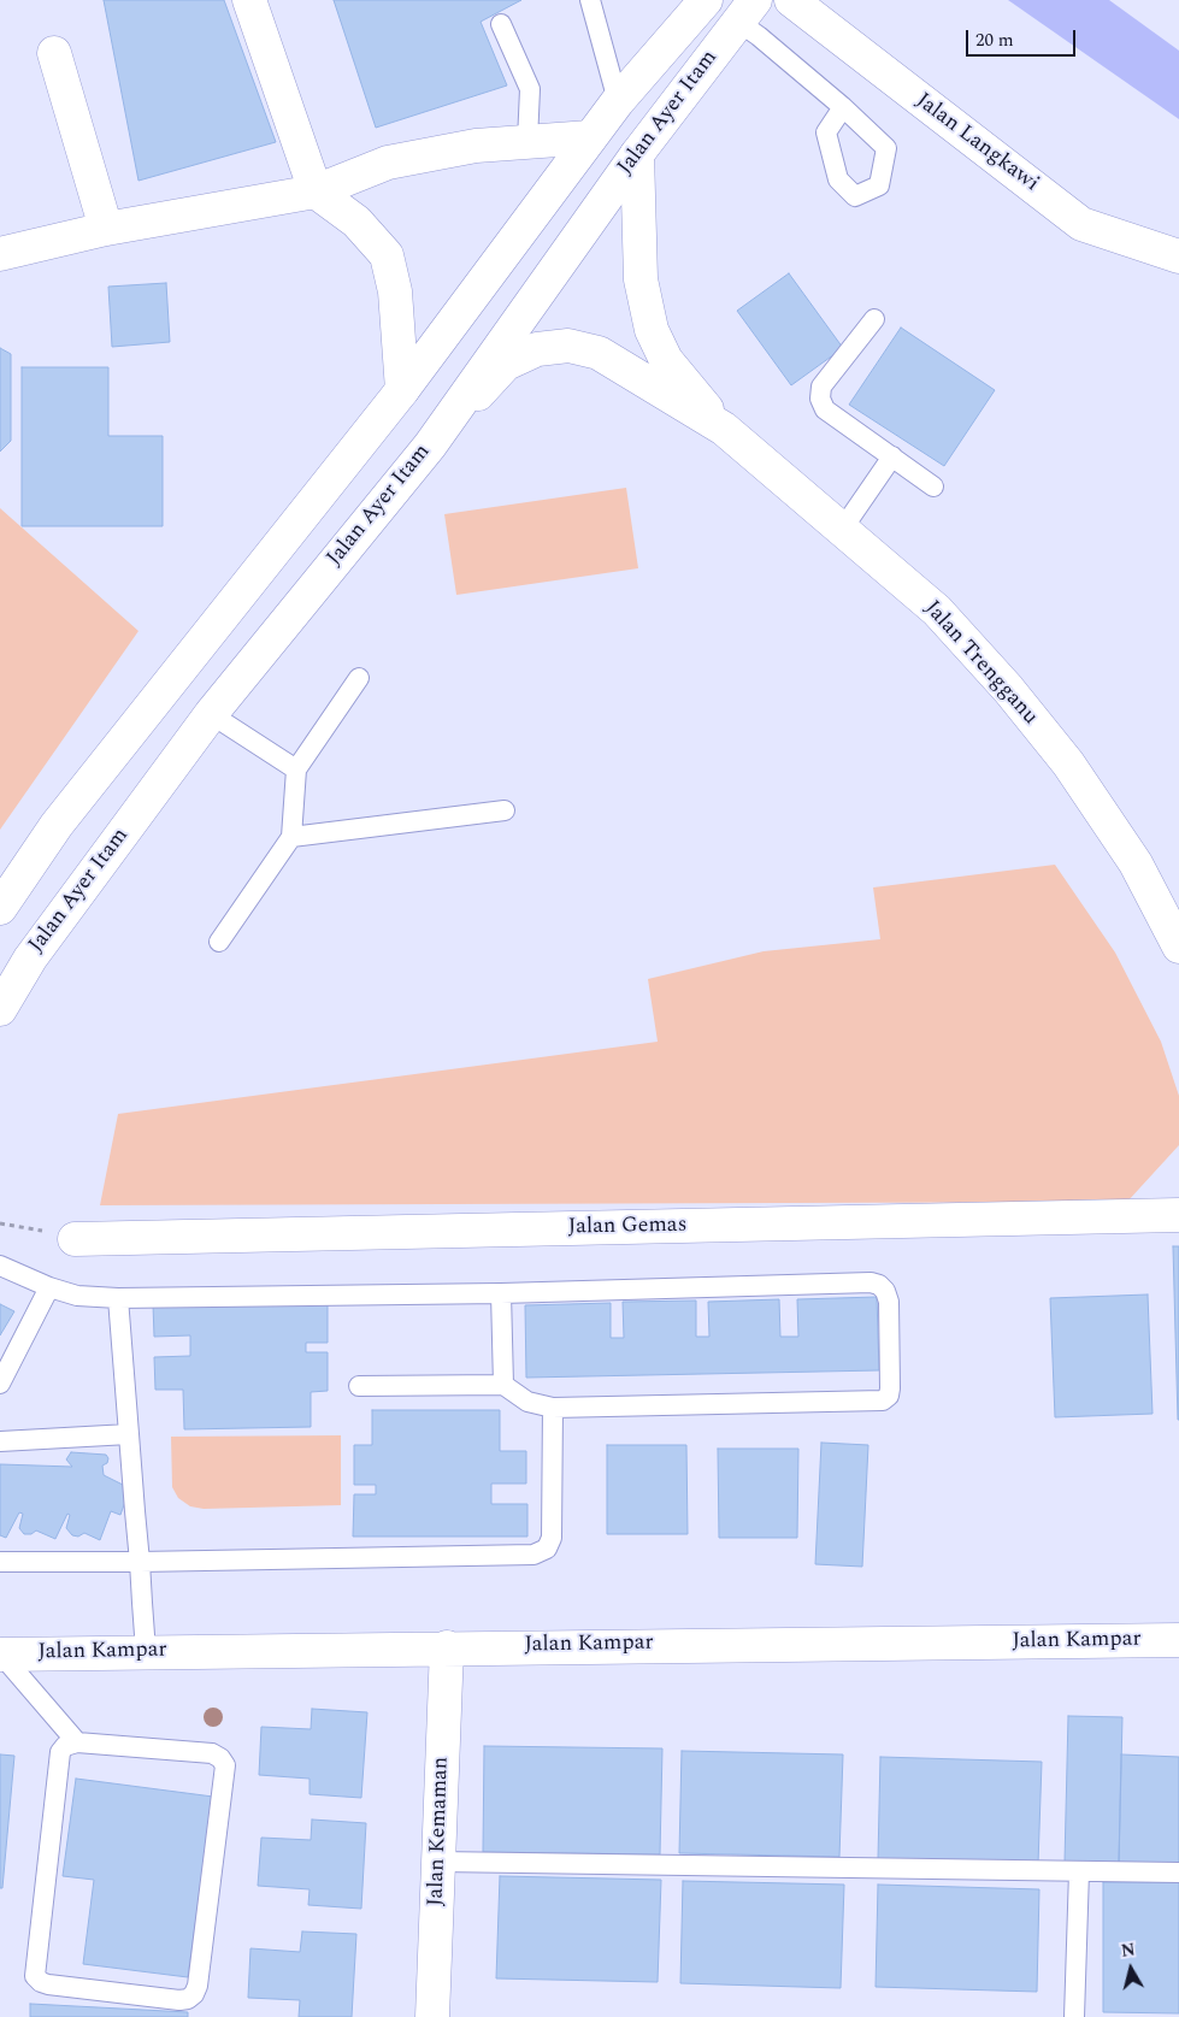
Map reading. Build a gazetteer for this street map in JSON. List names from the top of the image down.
{
  "streets": {
    "street": [
      "Jalan Ayer Itam",
      "Jalan Langkawi",
      "Jalan Trengganu",
      "Jalan Gemas",
      "Jalan Kampar",
      "Jalan Kemaman"
    ]
  },
  "crossings": [
    ["Jalan Ayer Itam", "Jalan Trengganu"],
    ["Jalan Kampar", "Jalan Kemaman"]
  ],
  "scale_bar": "20 m",
  "north": "top"
}
